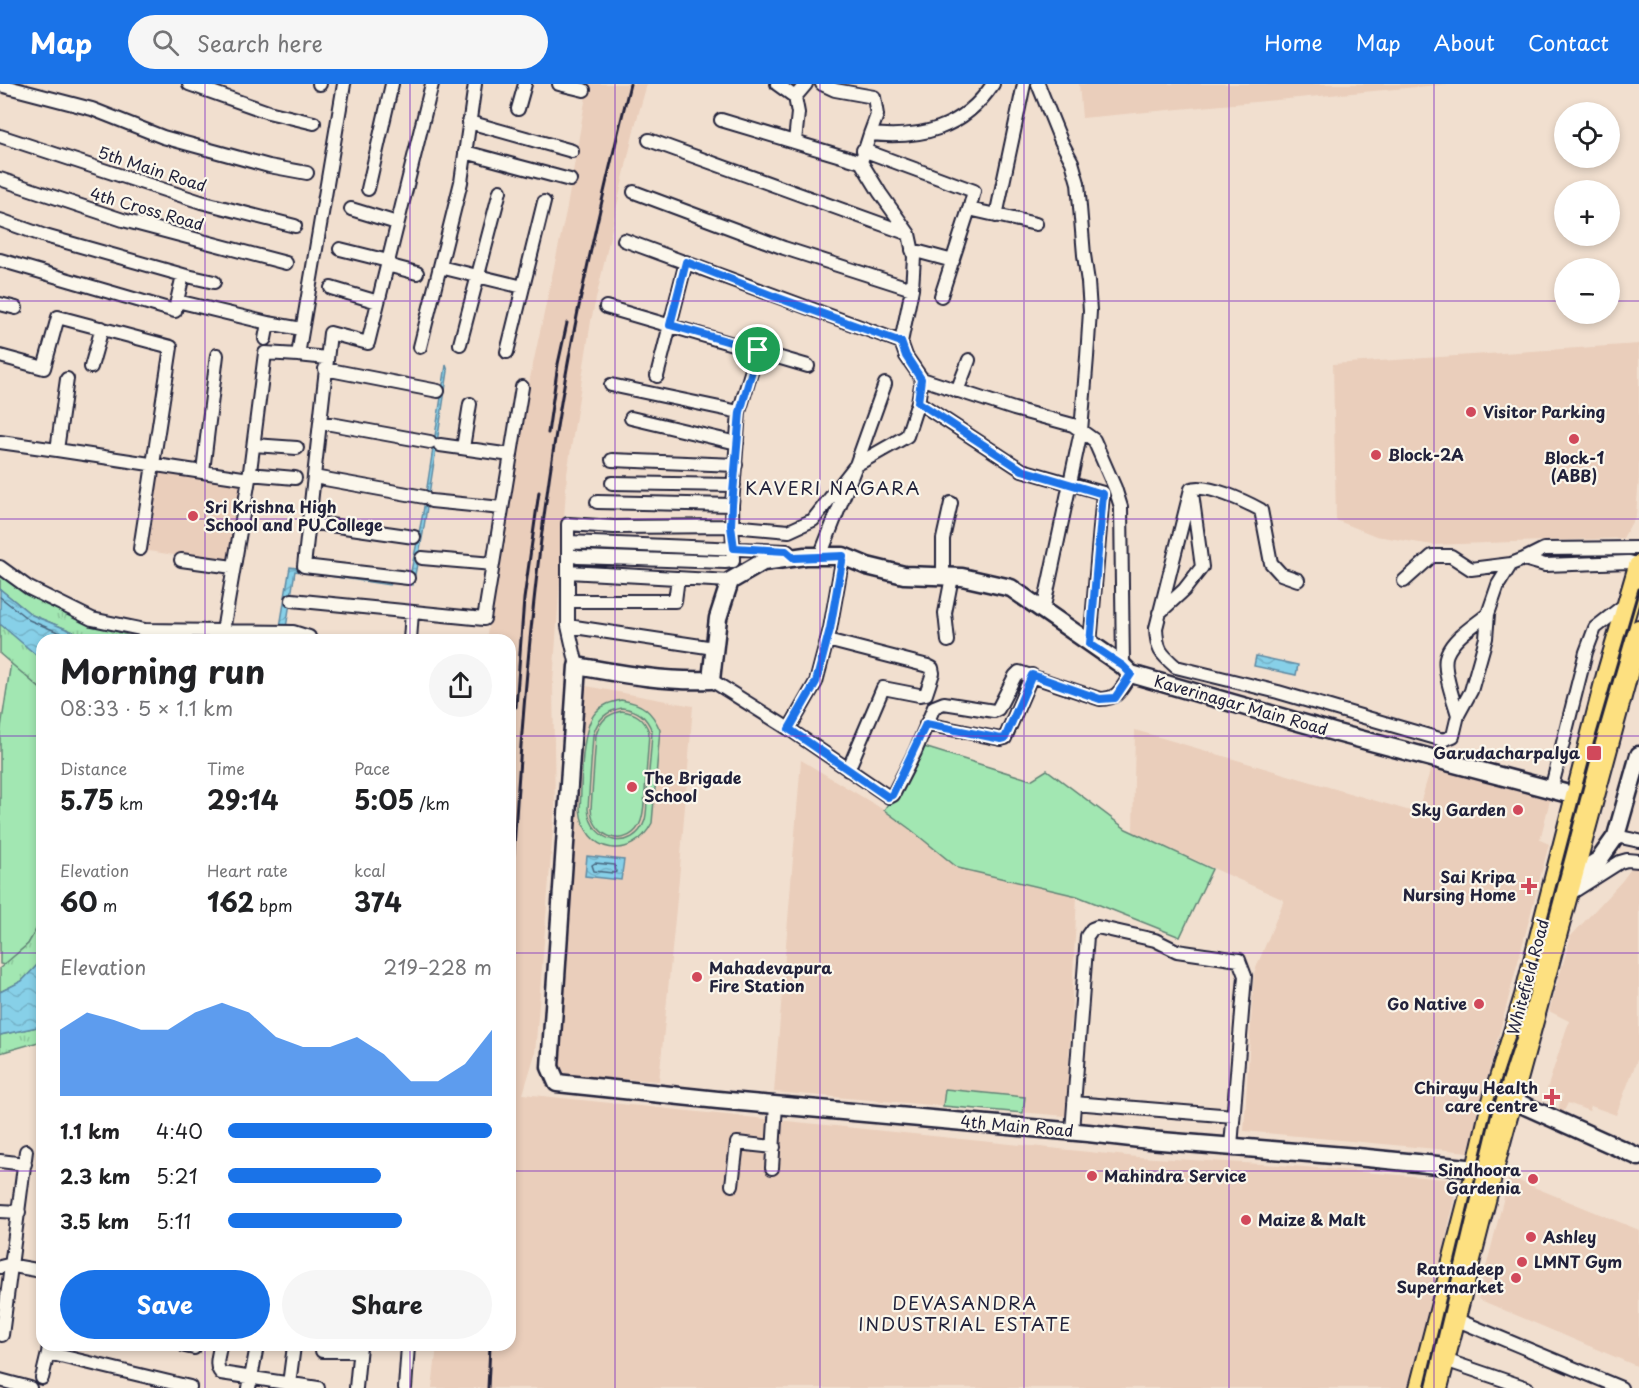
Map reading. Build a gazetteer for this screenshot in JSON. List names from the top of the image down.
{
  "streets": {
    "main road": ["Whitefield Road"],
    "street": [
      "5th Main Road",
      "4th Cross Road",
      "Kaverinagar Main Road",
      "4th Main Road"
    ]
  },
  "crossings": [
    ["Kaverinagar Main Road", "Whitefield Road"],
    ["Whitefield Road", "4th Main Road"]
  ],
  "districts": ["KAVERI NAGARA", "DEVASANDRA INDUSTRIAL ESTATE"],
  "places": {
    "other": [
      "Visitor Parking",
      "Block-1 (ABB)",
      "Block-2A",
      "Sri Krishna High School and PU College",
      "The Brigade School",
      "Sky Garden",
      "Mahadevapura Fire Station",
      "Go Native",
      "Mahindra Service",
      "Sindhoora Gardenia",
      "Maize & Malt",
      "Ashley",
      "LMNT Gym",
      "Ratnadeep Supermarket"
    ],
    "transit": ["Garudacharpalya"],
    "health": ["Sai Kripa Nursing Home", "Chirayu Health care centre"]
  },
  "page": {
    "header": "Map",
    "search": "Search here",
    "nav": [
      "Home",
      "Map",
      "About",
      "Contact"
    ],
    "map_buttons": ["+", "−"],
    "heading": ["Morning run", "08:33 · 5 × 1.1 km"],
    "stats": [
      ["Distance", "5.75 km"],
      ["Time", "29:14"],
      ["Pace", "5:05 /km"],
      ["Elevation", "60 m"],
      ["Heart rate", "162 bpm"],
      ["kcal", "374"]
    ],
    "chart": ["Elevation", "219–228 m"],
    "list": [
      {
        "name": "1.1 km",
        "note": "4:40"
      },
      {
        "name": "2.3 km",
        "note": "5:21"
      },
      {
        "name": "3.5 km",
        "note": "5:11"
      }
    ],
    "buttons": ["Save", "Share"]
  }
}
